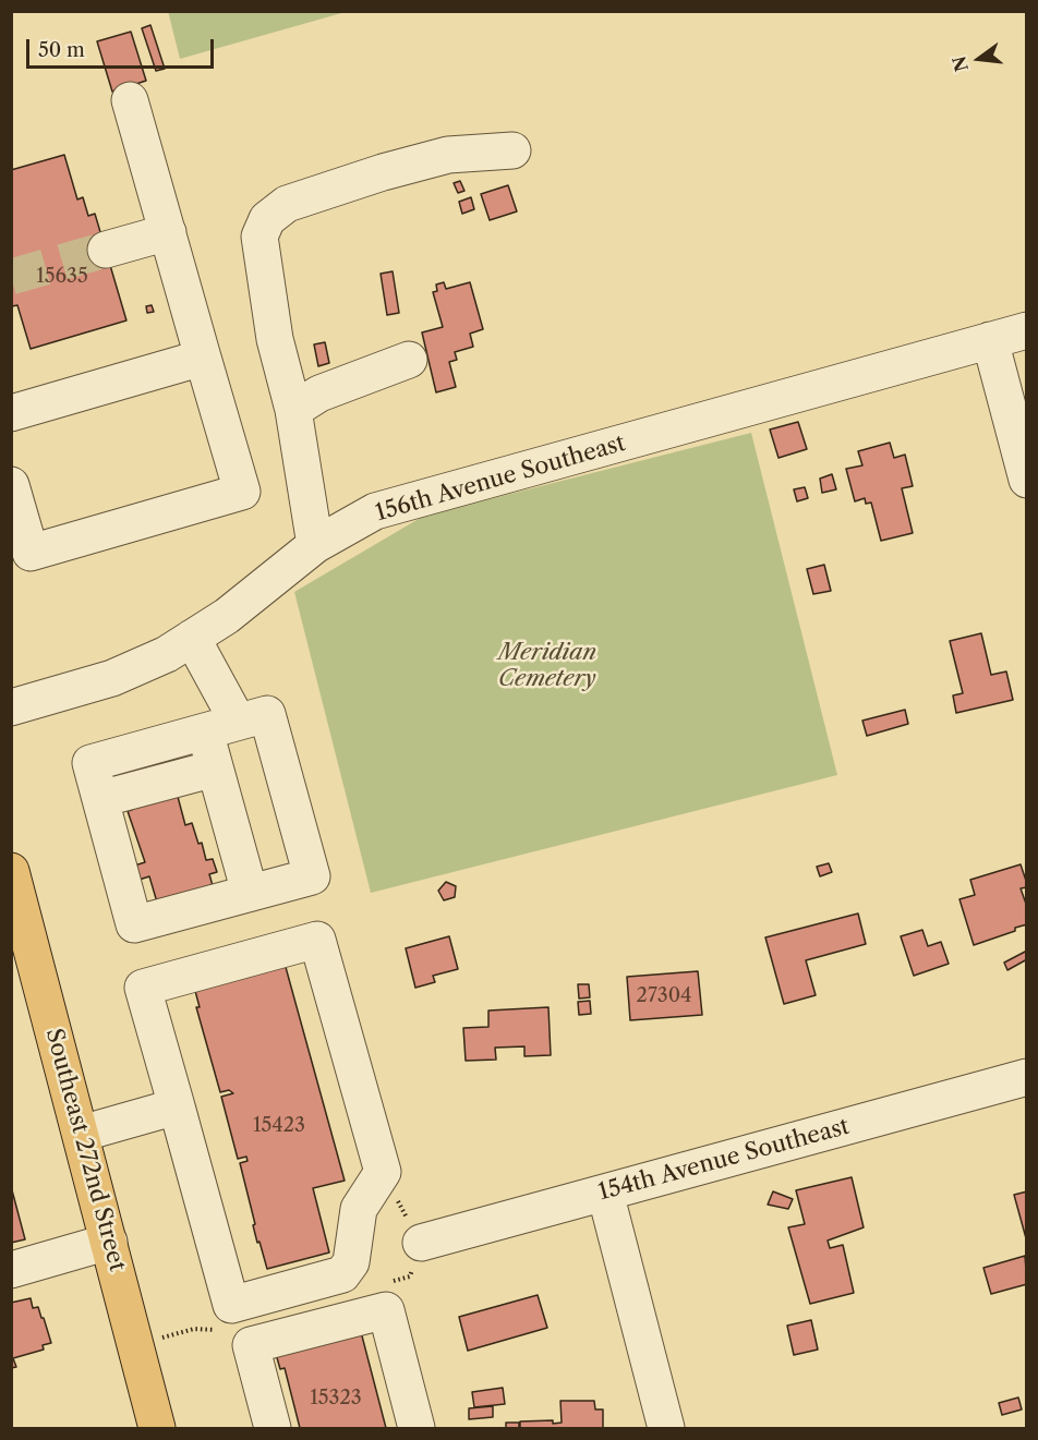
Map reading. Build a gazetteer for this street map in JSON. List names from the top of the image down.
{
  "streets": {
    "main road": ["Southeast 272nd Street"],
    "street": ["156th Avenue Southeast", "154th Avenue Southeast"]
  },
  "parks": ["Meridian Cemetery"],
  "house_numbers": [
    "15635",
    "27304",
    "15423",
    "15323"
  ],
  "scale_bar": "50 m",
  "north": "left"
}
